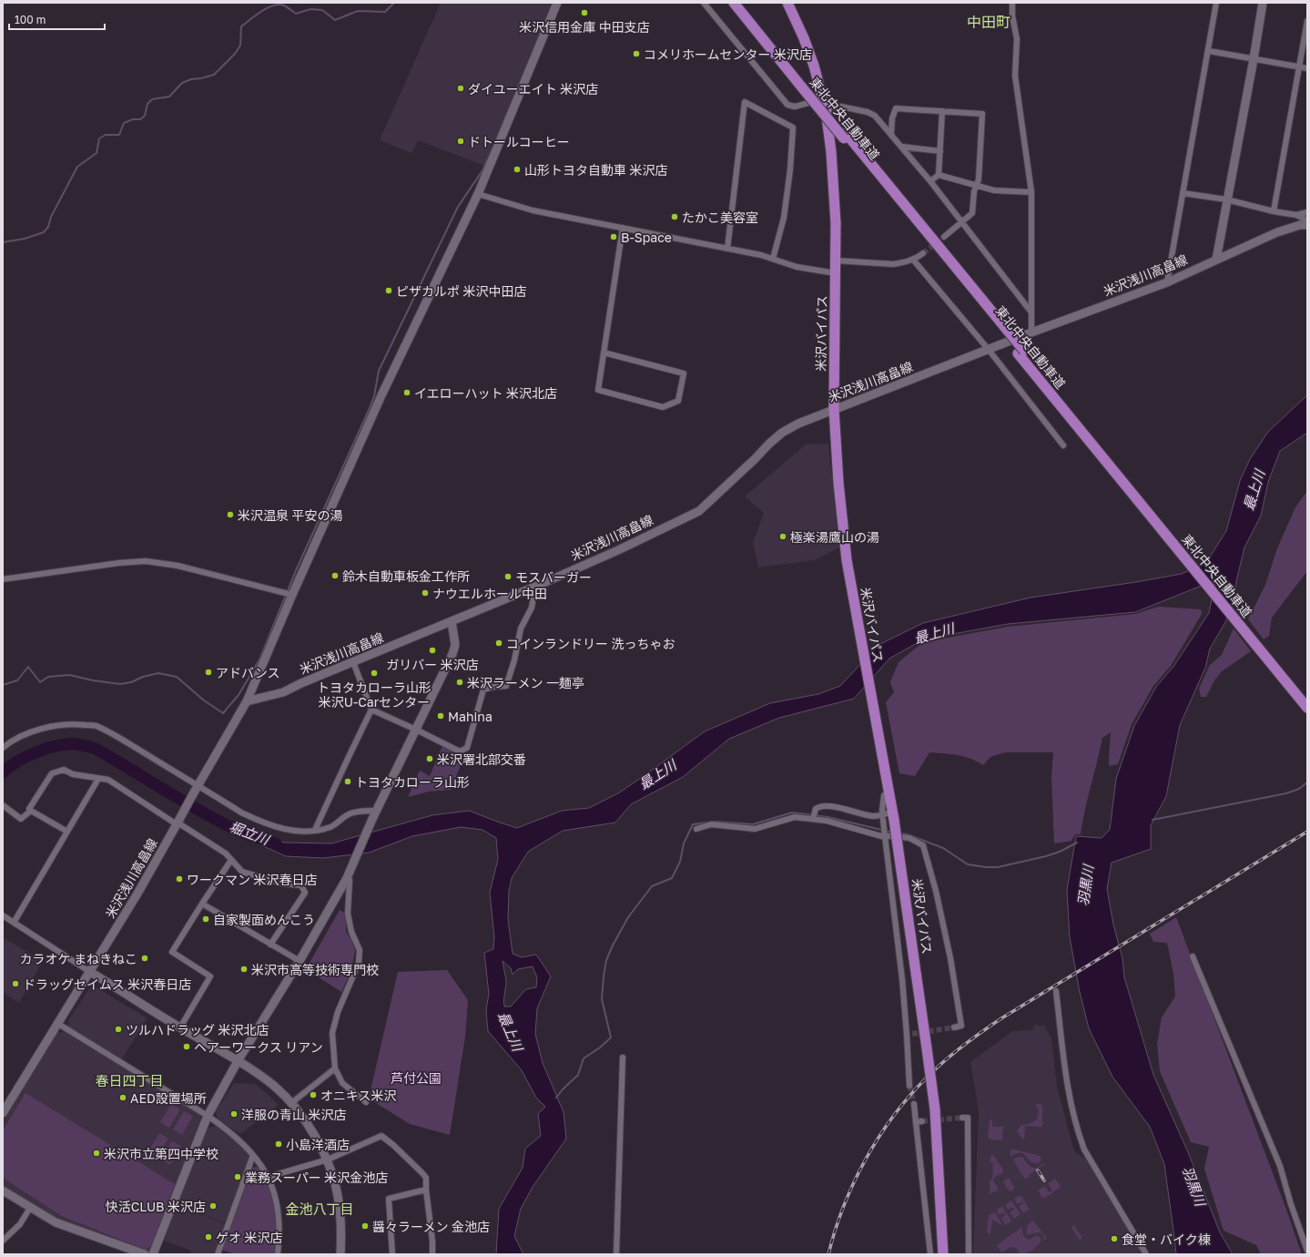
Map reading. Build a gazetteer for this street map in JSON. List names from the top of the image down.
{
  "streets": {
    "highway": ["東北中央自動車道", "米沢バイパス"],
    "street": ["米沢浅川高畠線"]
  },
  "crossings": [
    ["米沢浅川高畠線", "米沢バイパス"]
  ],
  "districts": ["中田町", "春日四丁目", "金池八丁目"],
  "water": ["最上川", "堀立川", "羽黒川"],
  "parks": ["芦付公園"],
  "places": [
    "米沢信用金庫 中田支店",
    "コメリホームセンター 米沢店",
    "ダイユーエイト 米沢店",
    "ドトールコーヒー",
    "山形トヨタ自動車 米沢店",
    "たかこ美容室",
    "B-Space",
    "ピザカルポ 米沢中田店",
    "イエローハット 米沢北店",
    "米沢温泉 平安の湯",
    "極楽湯鷹山の湯",
    "鈴木自動車板金工作所",
    "モスバーガー",
    "ナウエルホール中田",
    "コインランドリー 洗っちゃお",
    "ガリバー 米沢店",
    "アドバンス",
    "トヨタカローラ山形 米沢U-Carセンター",
    "米沢ラーメン 一麺亭",
    "Mahina",
    "米沢署北部交番",
    "トヨタカローラ山形",
    "ワークマン 米沢春日店",
    "自家製面めんこう",
    "カラオケ まねきねこ",
    "米沢市高等技術専門校",
    "ドラッグセイムス 米沢春日店",
    "ツルハドラッグ 米沢北店",
    "ヘアーワークス リアン",
    "オニキス米沢",
    "AED設置場所",
    "洋服の青山 米沢店",
    "小島洋酒店",
    "米沢市立第四中学校",
    "業務スーパー 米沢金池店",
    "快活CLUB 米沢店",
    "醤々ラーメン 金池店",
    "ゲオ 米沢店",
    "食堂・バイク棟"
  ],
  "scale_bar": "100 m"
}
